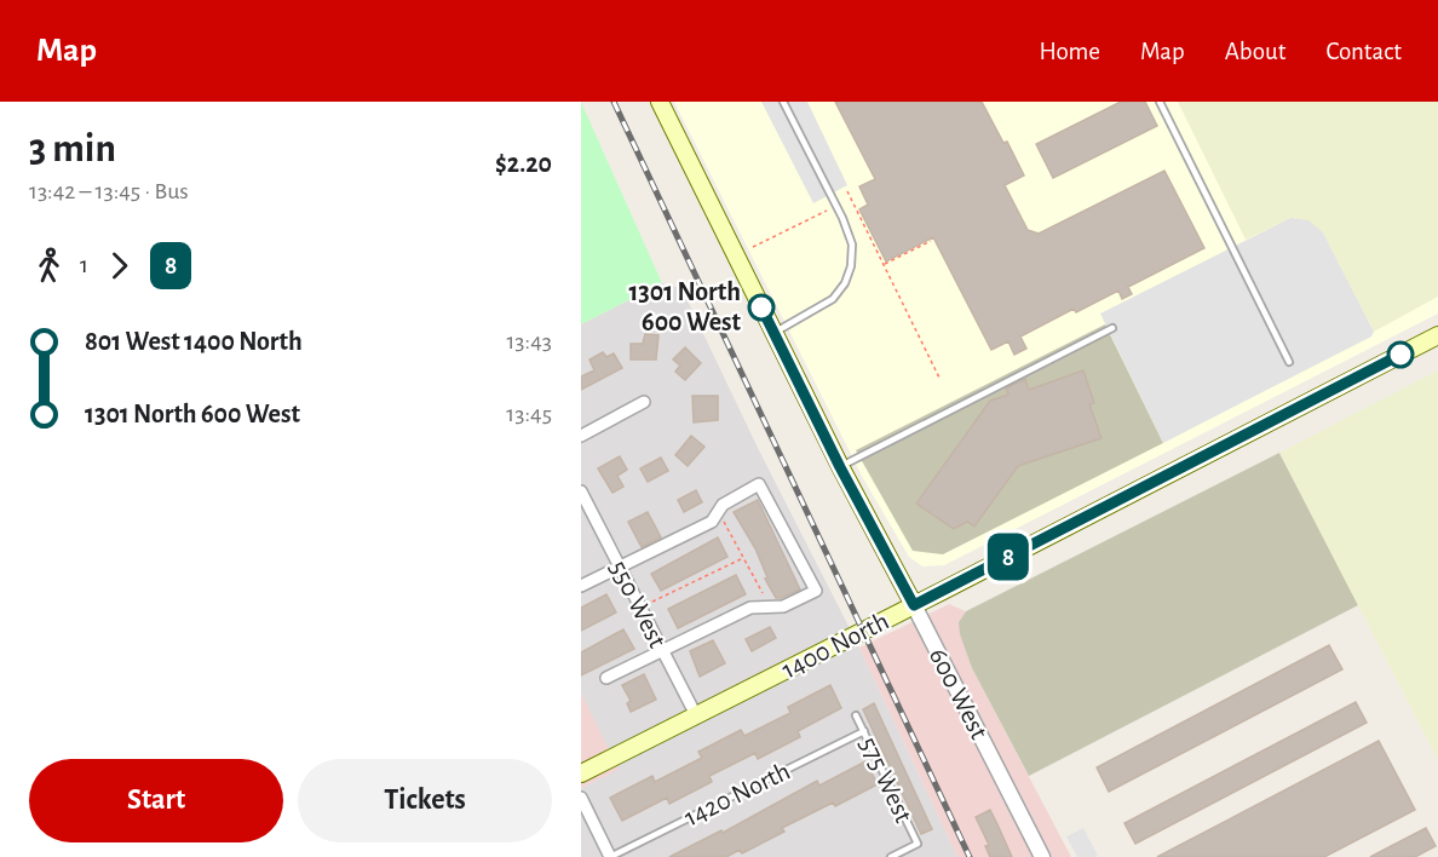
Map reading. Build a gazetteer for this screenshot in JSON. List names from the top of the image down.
{
  "streets": {
    "main road": ["1400 North", "600 West"],
    "street": ["550 West"],
    "lane": ["575 West", "1420 North"]
  },
  "crossings": [
    ["550 West", "1400 North"],
    ["1400 North", "600 West"],
    ["575 West", "1420 North"]
  ],
  "places": ["1301 North 600 West"],
  "lines": ["bus line 8"],
  "page": {
    "header": "Map",
    "nav": [
      "Home",
      "Map",
      "About",
      "Contact"
    ],
    "heading": ["3 min", "13:42 – 13:45 · Bus", "$2.20"],
    "on_map": "8",
    "legs": ["1", "8"],
    "list": [
      {
        "name": "801 West 1400 North",
        "value": "13:43"
      },
      {
        "name": "1301 North 600 West",
        "value": "13:45"
      }
    ],
    "buttons": ["Start", "Tickets"]
  }
}
